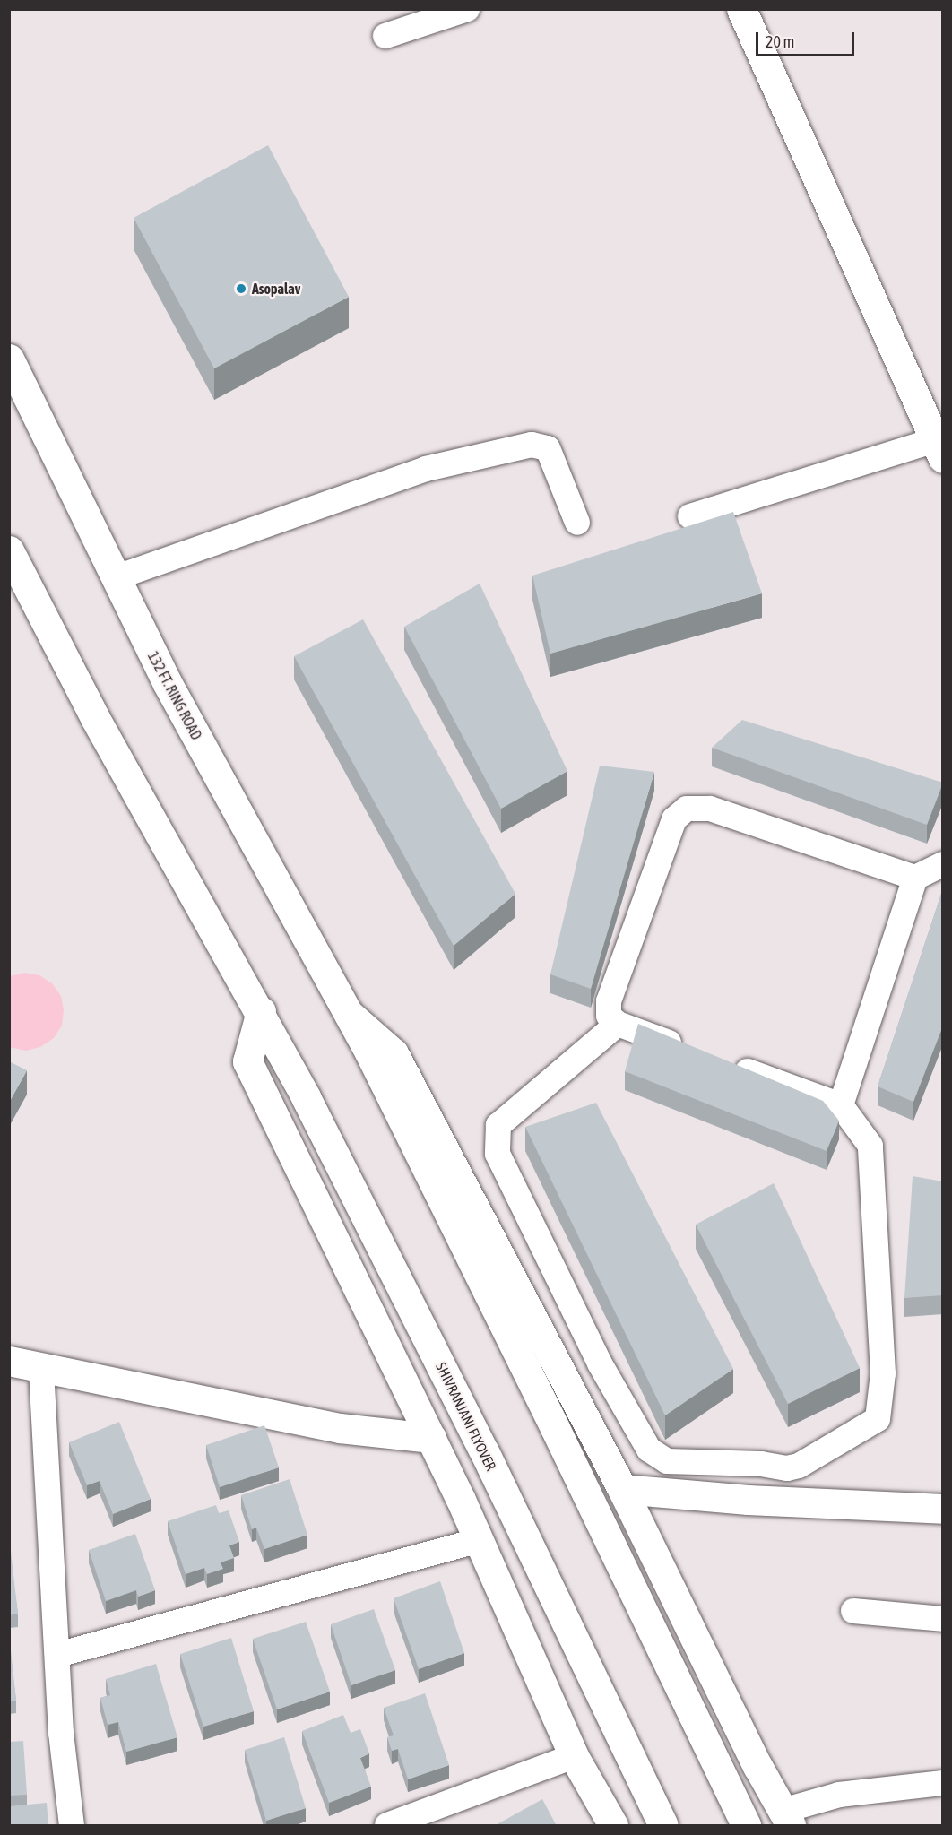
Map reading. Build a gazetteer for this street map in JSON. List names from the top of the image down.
{
  "streets": {
    "main road": ["132 FT. RING ROAD", "SHIVRANJANI FLYOVER"]
  },
  "places": ["Asopalav"],
  "scale_bar": "20 m"
}
